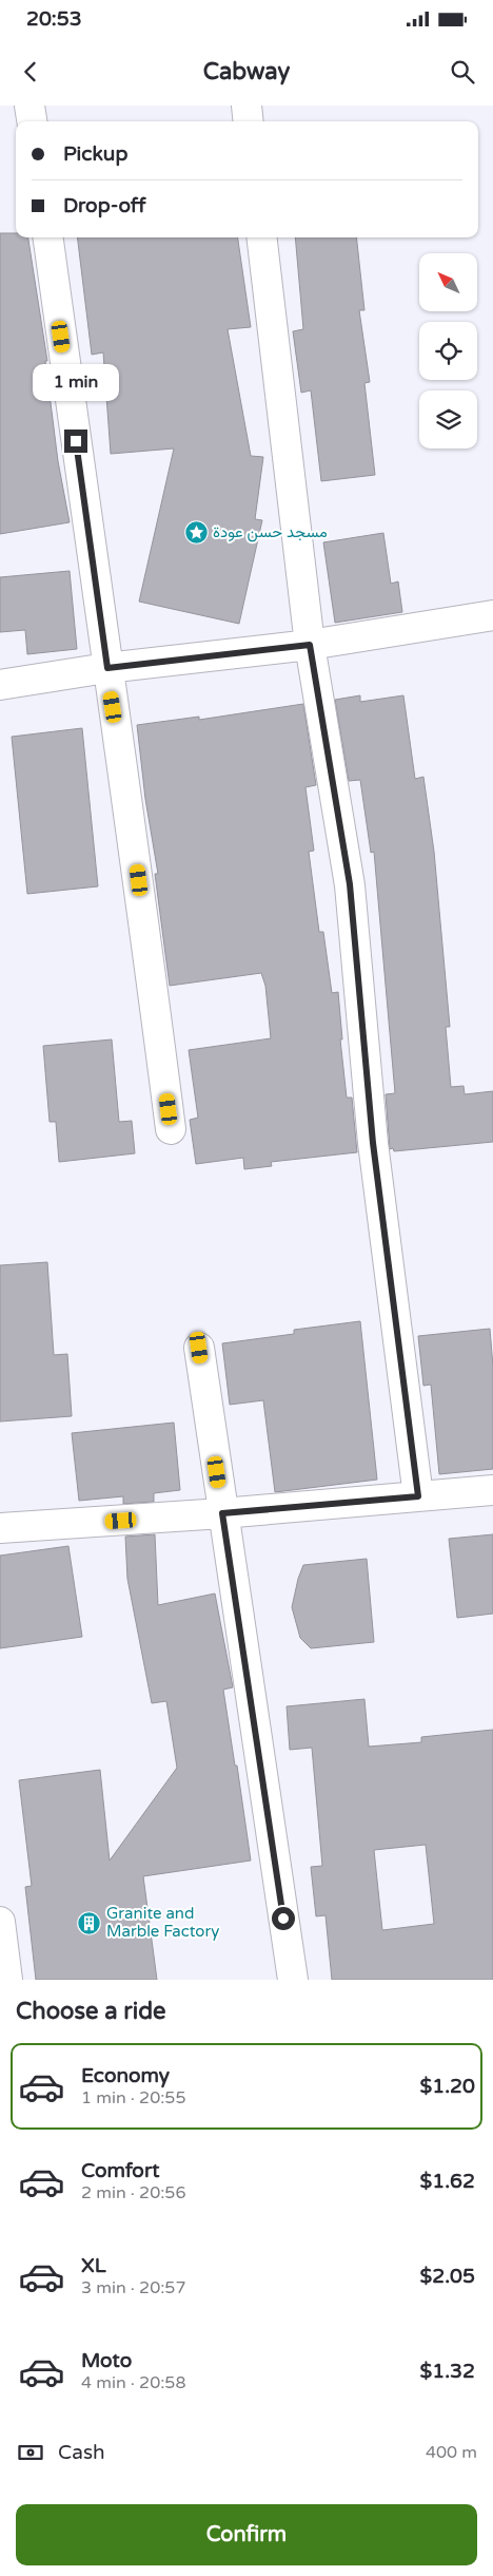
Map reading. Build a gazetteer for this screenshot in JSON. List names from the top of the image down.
{
  "places": {
    "place": ["مسجد حسن عودة"],
    "building": ["Granite and Marble Factory"]
  },
  "north": "top left",
  "page": {
    "status": "20:53",
    "header": "Cabway",
    "banner": ["Pickup", "Drop-off"],
    "bubble": "1 min",
    "heading": "Choose a ride",
    "list": [
      {
        "name": "Economy",
        "note": "1 min · 20:55",
        "value": "$1.20"
      },
      {
        "name": "Comfort",
        "note": "2 min · 20:56",
        "value": "$1.62"
      },
      {
        "name": "XL",
        "note": "3 min · 20:57",
        "value": "$2.05"
      },
      {
        "name": "Moto",
        "note": "4 min · 20:58",
        "value": "$1.32"
      }
    ],
    "pay": ["Cash", "400 m"],
    "buttons": "Confirm"
  }
}
